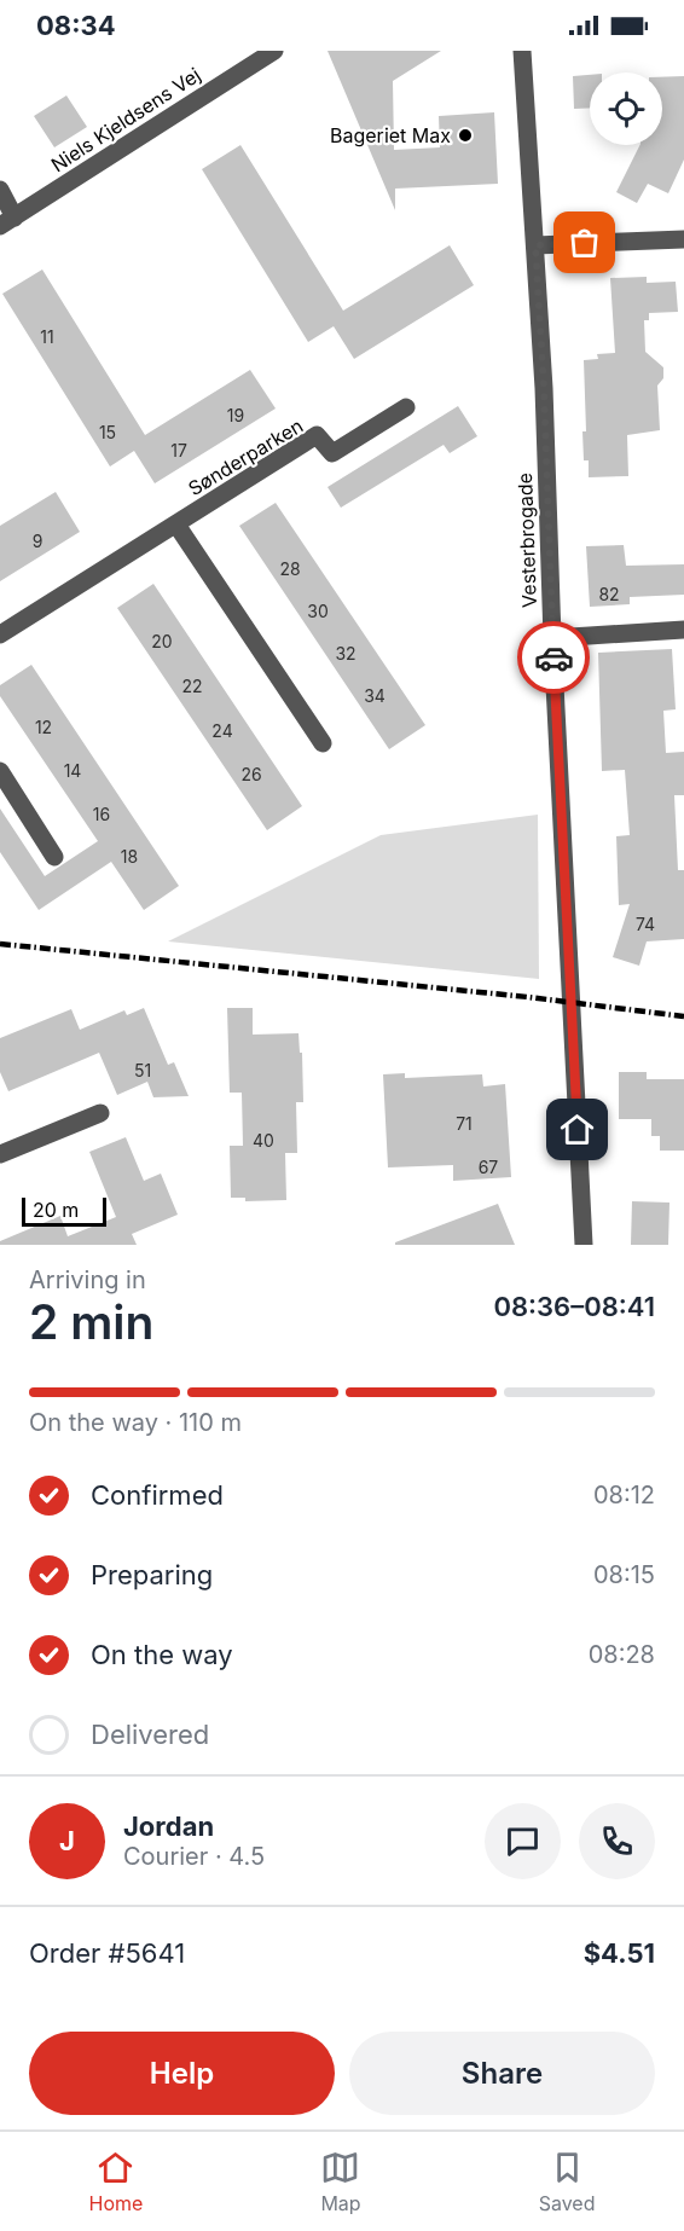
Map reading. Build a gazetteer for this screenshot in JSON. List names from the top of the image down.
{
  "streets": {
    "street": ["Niels Kjeldsens Vej", "Sønderparken", "Vesterbrogade"]
  },
  "places": ["Bageriet Max"],
  "house_numbers": [
    "11",
    "19",
    "15",
    "17",
    "9",
    "28",
    "82",
    "30",
    "20",
    "32",
    "22",
    "34",
    "12",
    "24",
    "14",
    "26",
    "16",
    "18",
    "74",
    "51",
    "71",
    "40",
    "67"
  ],
  "scale_bar": "20 m",
  "page": {
    "status": "08:34",
    "scale": "20 m",
    "heading": ["2 min", "Arriving in", "08:36–08:41"],
    "panel": [
      "Jordan",
      "Courier · 4.5",
      "Order #5641",
      "$4.51"
    ],
    "bar": "On the way · 110 m",
    "list": [
      ["Confirmed", "08:12"],
      ["Preparing", "08:15"],
      ["On the way", "08:28"],
      "Delivered"
    ],
    "round": "J",
    "buttons": ["Help", "Share"],
    "tabs": ["Home", "Map", "Saved"]
  }
}
